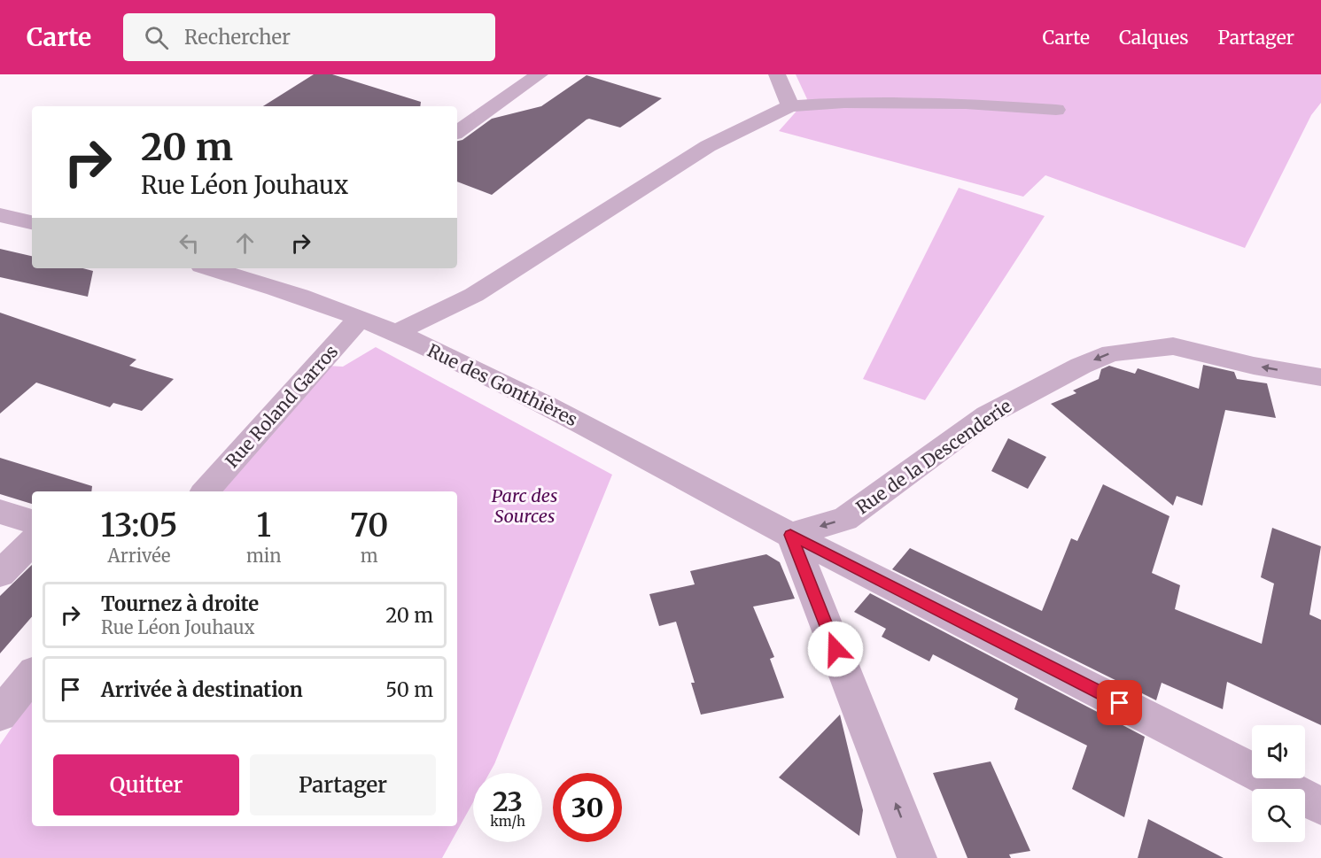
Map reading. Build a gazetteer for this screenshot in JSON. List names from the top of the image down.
{
  "streets": {
    "street": ["Rue des Gonthières", "Rue Roland Garros", "Rue de la Descenderie"]
  },
  "crossings": [
    ["Rue des Gonthières", "Rue Roland Garros"],
    ["Rue des Gonthières", "Rue de la Descenderie"]
  ],
  "one_way": ["Rue de la Descenderie"],
  "parks": ["Parc des Sources"],
  "page": {
    "header": "Carte",
    "search": "Rechercher",
    "nav": ["Carte", "Calques", "Partager"],
    "turn": ["20 m", "Rue Léon Jouhaux"],
    "eta": [
      "13:05",
      "Arrivée",
      "1",
      "min",
      "70",
      "m"
    ],
    "list": [
      {
        "name": "Tournez à droite",
        "note": "Rue Léon Jouhaux",
        "value": "20 m"
      },
      {
        "name": "Arrivée à destination",
        "value": "50 m"
      }
    ],
    "buttons": ["Quitter", "Partager"],
    "speed": "23 km/h",
    "limit": "30"
  }
}
